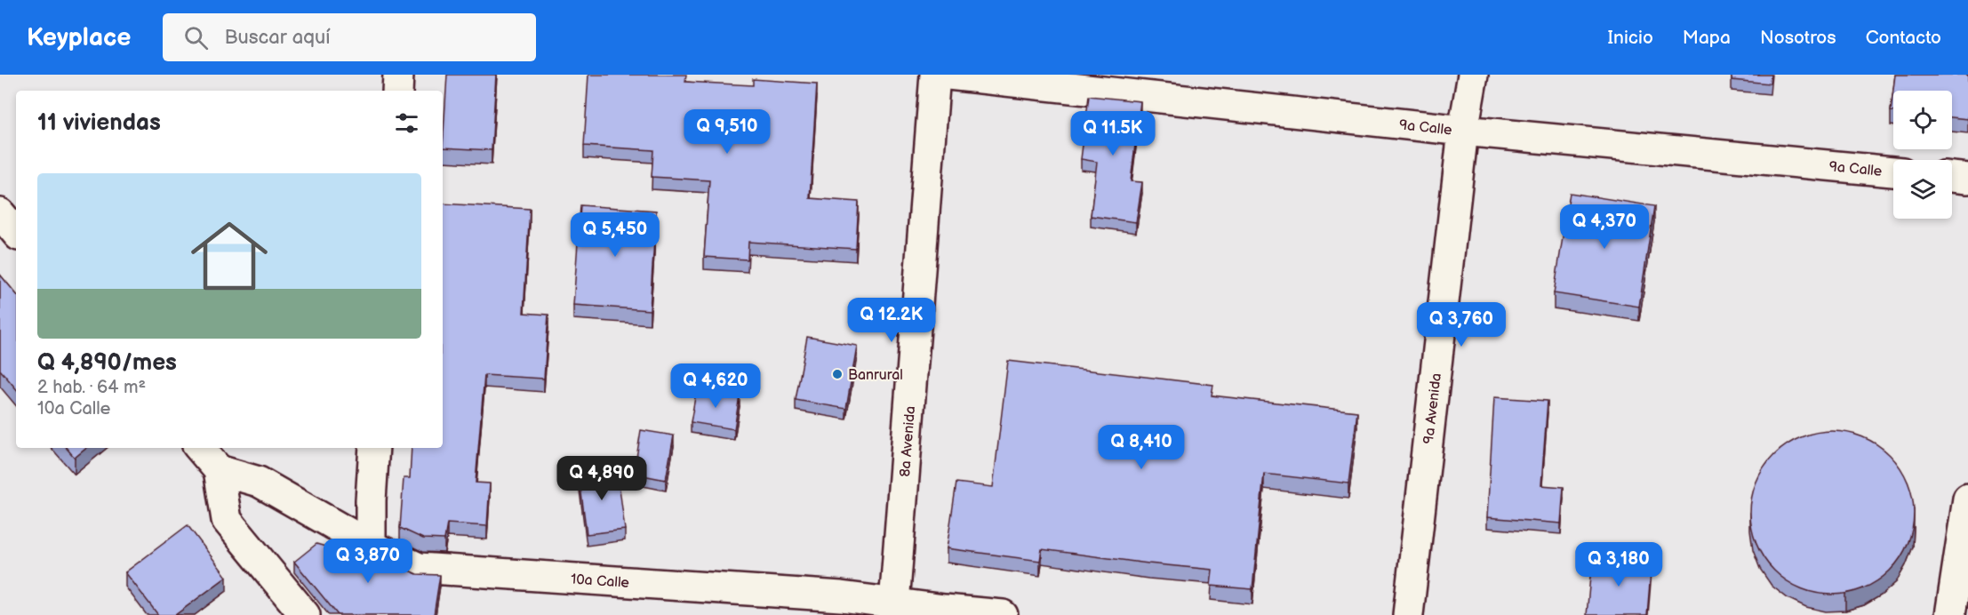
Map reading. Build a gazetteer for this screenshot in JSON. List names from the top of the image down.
{
  "streets": {
    "street": [
      "9a Calle",
      "9a Avenida",
      "8a Avenida",
      "10a Calle"
    ]
  },
  "crossings": [
    ["9a Calle", "9a Avenida"],
    ["8a Avenida", "10a Calle"]
  ],
  "places": ["Banrural"],
  "page": {
    "header": "Keyplace",
    "search": "Buscar aquí",
    "nav": [
      "Inicio",
      "Mapa",
      "Nosotros",
      "Contacto"
    ],
    "heading": "11 viviendas",
    "price": [
      "Q 9,510",
      "Q 11.5K",
      "Q 4,370",
      "Q 5,450",
      "Q 12.2K",
      "Q 3,760",
      "Q 4,620",
      "Q 8,410",
      "Q 4,890",
      "Q 3,870",
      "Q 3,180"
    ],
    "list": [
      {
        "name": "Q 4,890/mes",
        "note": "2 hab. · 64 m² · 10a Calle"
      }
    ]
  }
}
